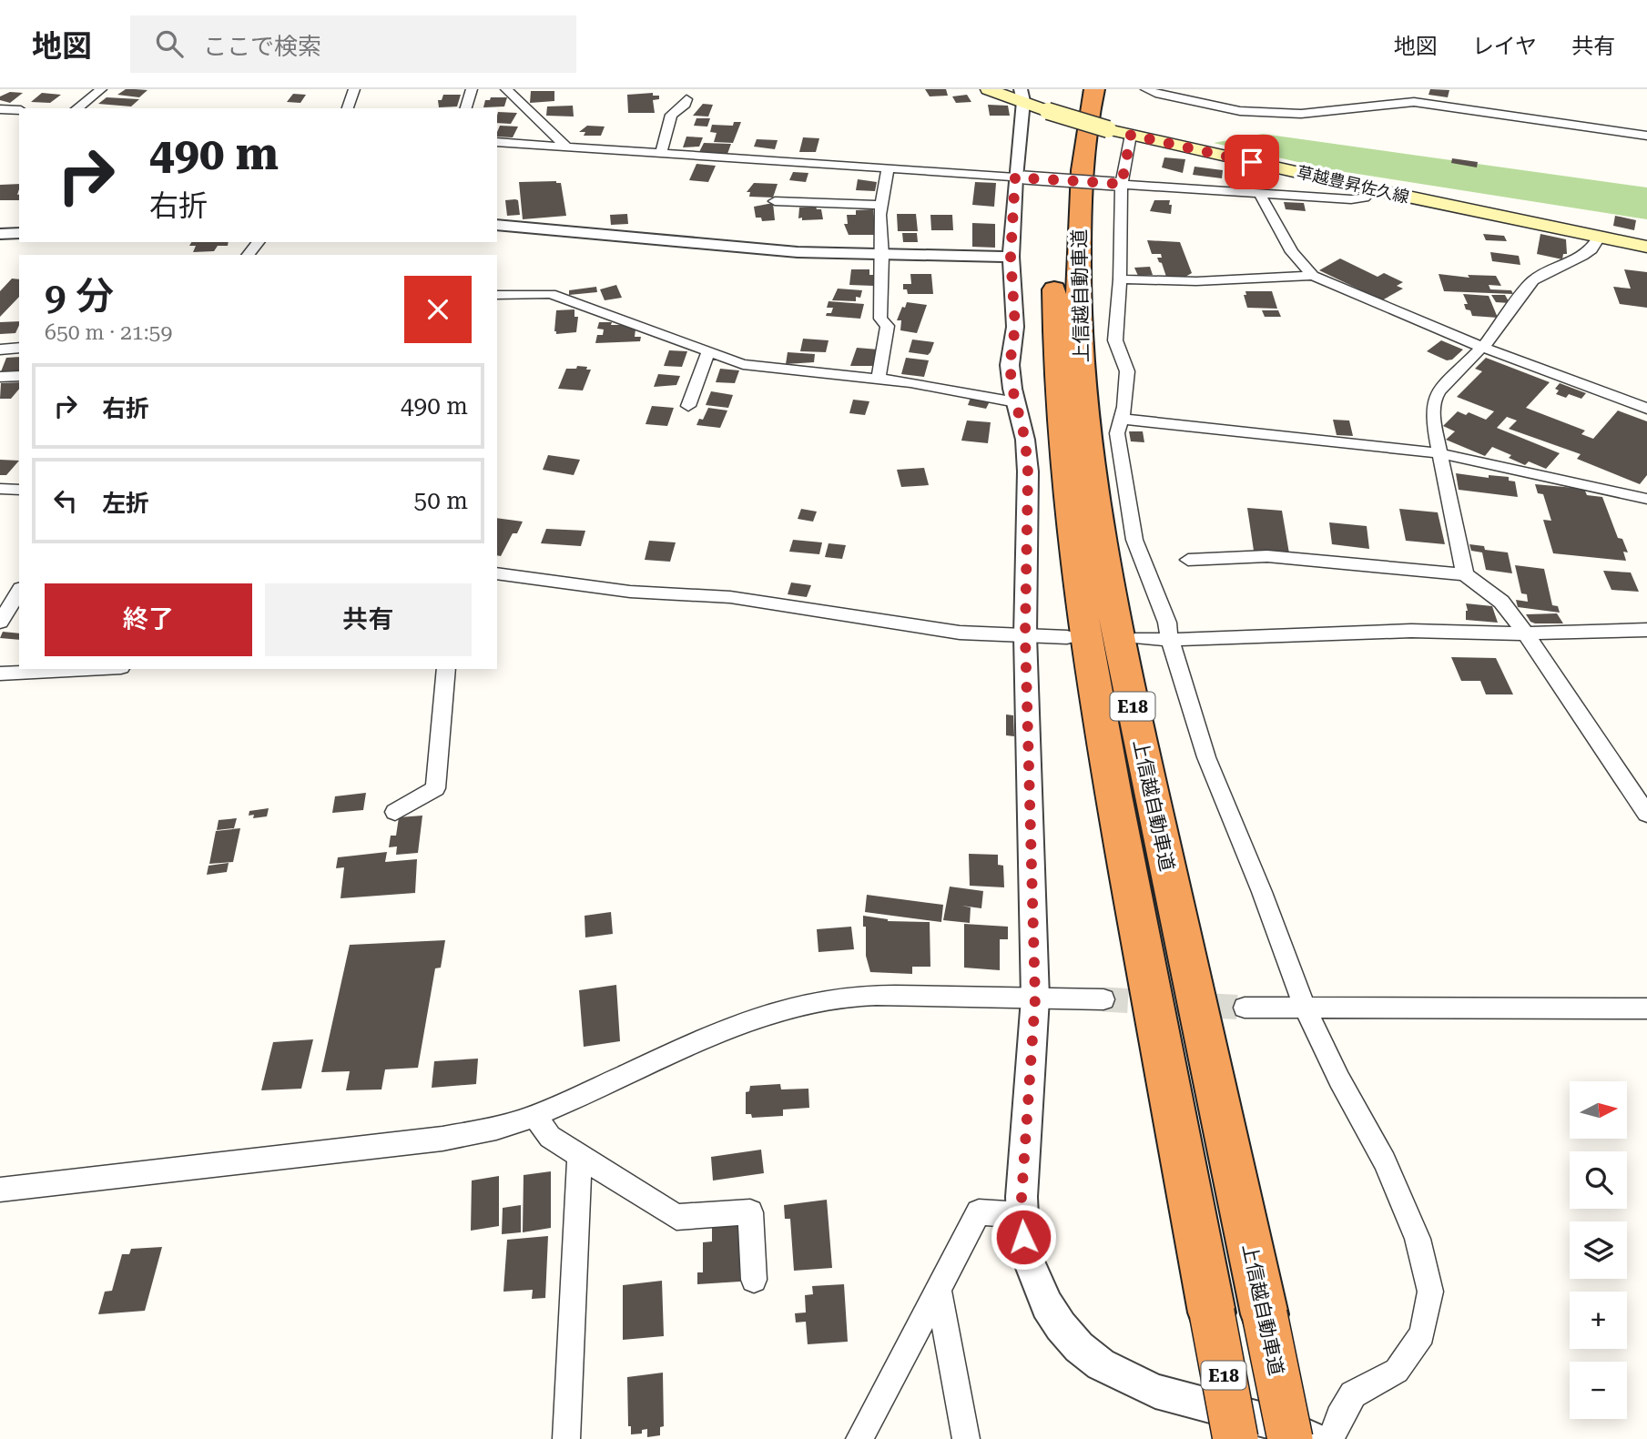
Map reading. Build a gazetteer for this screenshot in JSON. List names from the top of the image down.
{
  "streets": {
    "highway": ["上信越自動車道", "E18"],
    "main road": ["草越豊昇佐久線"]
  },
  "north": "right",
  "page": {
    "header": "地図",
    "search": "ここで検索",
    "nav": ["地図", "レイヤ", "共有"],
    "turn": ["490 m", "右折"],
    "heading": ["9 分", "650 m · 21:59"],
    "list": [
      {
        "name": "右折",
        "value": "490 m"
      },
      {
        "name": "左折",
        "value": "50 m"
      }
    ],
    "buttons": ["終了", "共有"],
    "map_buttons": ["+", "−"]
  }
}
